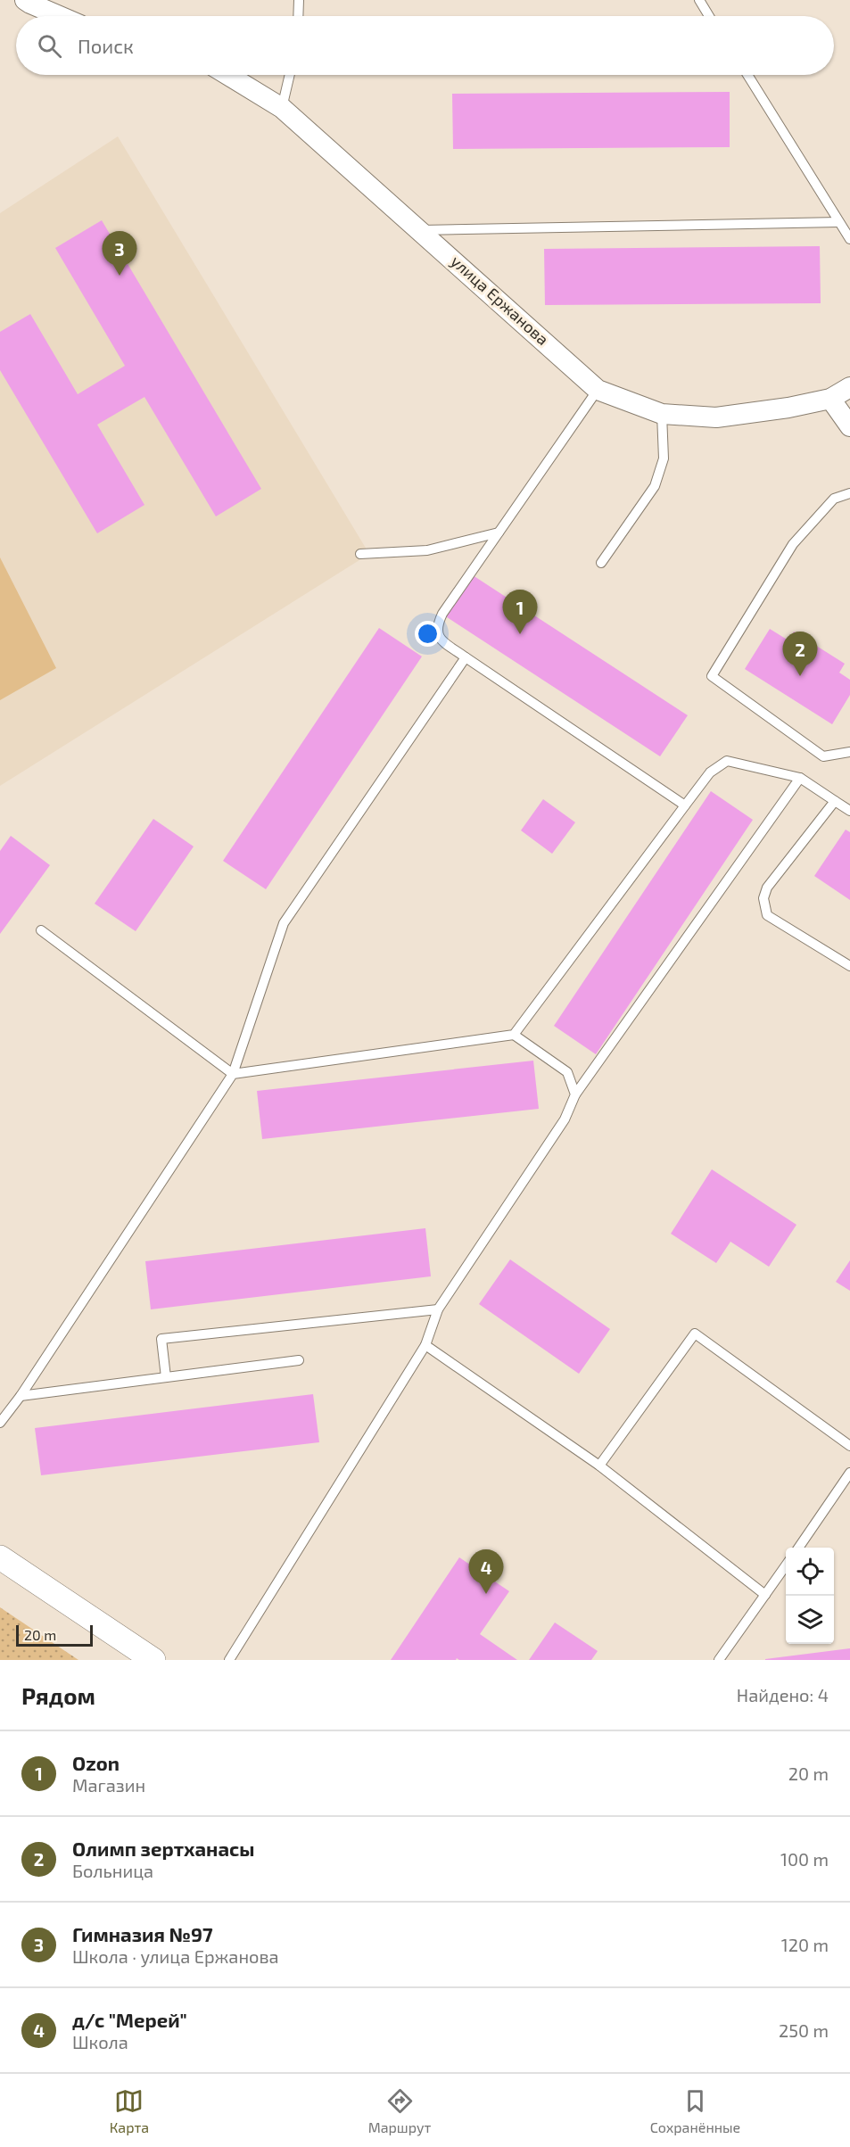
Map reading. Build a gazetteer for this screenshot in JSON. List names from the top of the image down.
{
  "streets": {
    "street": ["улица Ержанова"]
  },
  "scale_bar": "20 m",
  "page": {
    "search": "Поиск",
    "pins": [
      "3",
      "1",
      "2",
      "4"
    ],
    "scale": "20 m",
    "heading": ["Рядом", "Найдено: 4"],
    "list": [
      {
        "mark": "1",
        "name": "Ozon",
        "note": "Магазин",
        "value": "20 m"
      },
      {
        "mark": "2",
        "name": "Олимп зертханасы",
        "note": "Больница",
        "value": "100 m"
      },
      {
        "mark": "3",
        "name": "Гимназия №97",
        "note": "Школа · улица Ержанова",
        "value": "120 m"
      },
      {
        "mark": "4",
        "name": "д/с \"Мерей\"",
        "note": "Школа",
        "value": "250 m"
      }
    ],
    "nav": ["Карта", "Маршрут", "Сохранённые"]
  }
}
